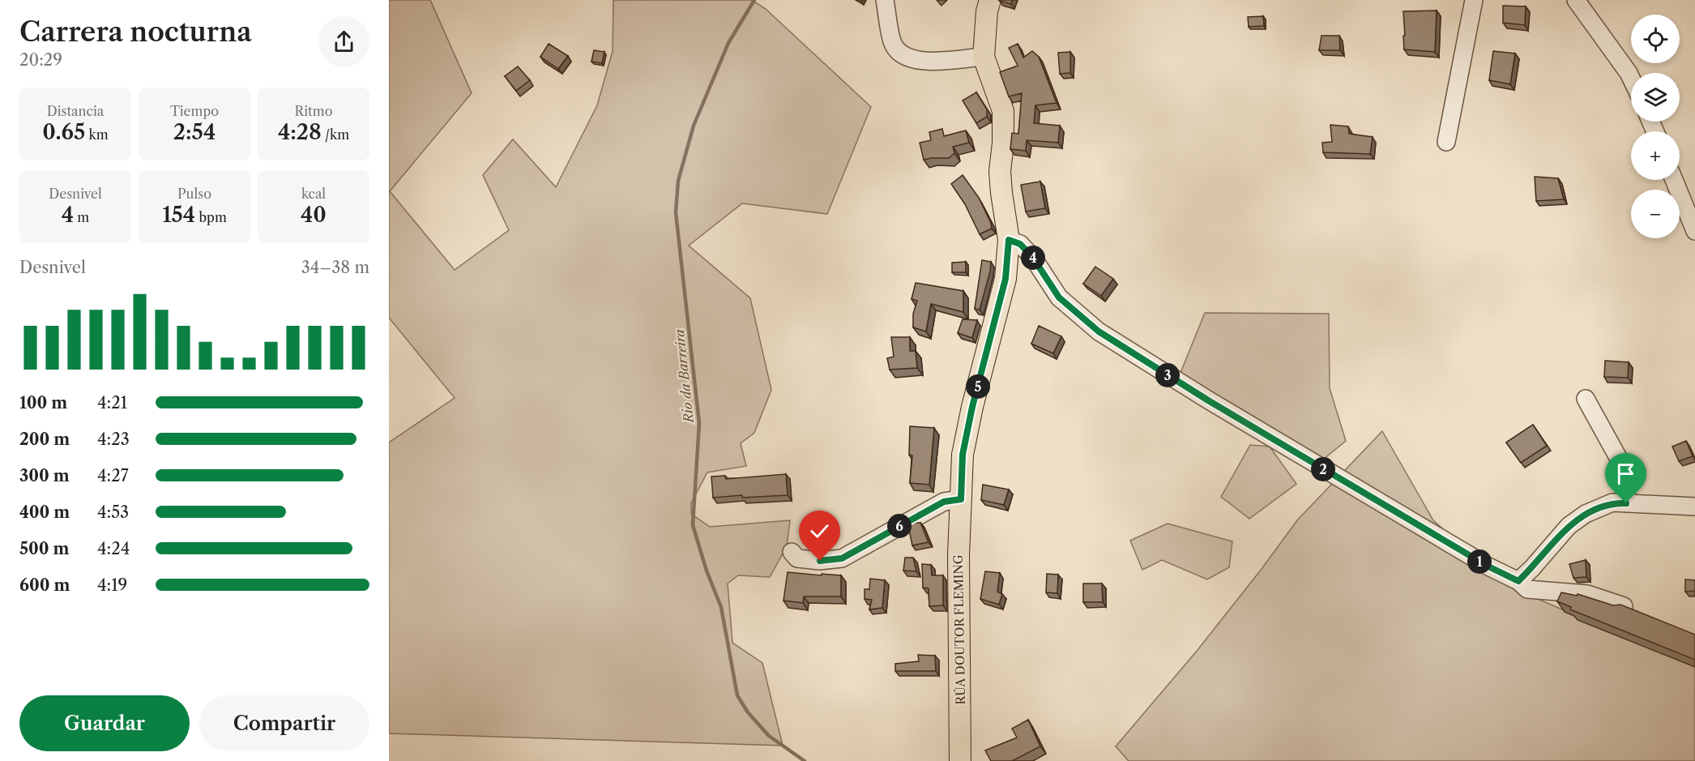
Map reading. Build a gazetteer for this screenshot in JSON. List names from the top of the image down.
{
  "streets": {
    "main road": ["RÚA DOUTOR FLEMING"]
  },
  "water": ["Río da Barreira"],
  "page": {
    "heading": ["Carrera nocturna", "20:29"],
    "map_buttons": ["+", "−"],
    "stats": [
      ["Distancia", "0.65 km"],
      ["Tiempo", "2:54"],
      ["Ritmo", "4:28 /km"],
      ["Desnivel", "4 m"],
      ["Pulso", "154 bpm"],
      ["kcal", "40"]
    ],
    "pins": [
      "4",
      "3",
      "5",
      "2",
      "6",
      "1"
    ],
    "chart": ["Desnivel", "34–38 m"],
    "list": [
      {
        "name": "100 m",
        "note": "4:21"
      },
      {
        "name": "200 m",
        "note": "4:23"
      },
      {
        "name": "300 m",
        "note": "4:27"
      },
      {
        "name": "400 m",
        "note": "4:53"
      },
      {
        "name": "500 m",
        "note": "4:24"
      },
      {
        "name": "600 m",
        "note": "4:19"
      }
    ],
    "buttons": ["Guardar", "Compartir"]
  }
}
